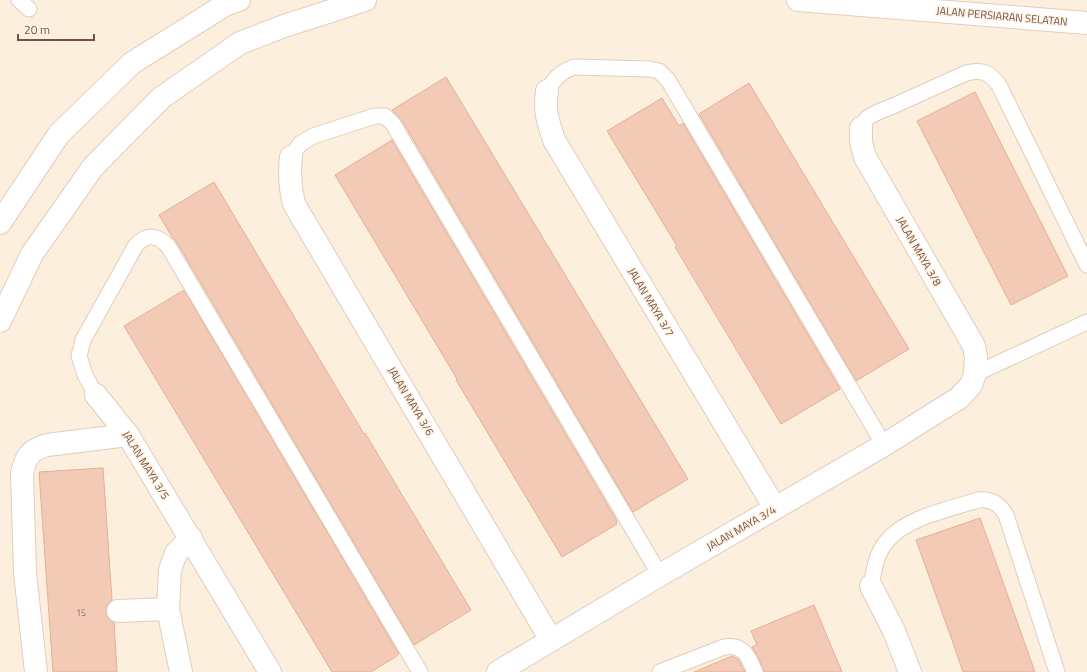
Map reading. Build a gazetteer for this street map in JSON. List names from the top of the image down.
{
  "streets": {
    "street": [
      "JALAN PERSIARAN SELATAN",
      "JALAN MAYA 3/8",
      "JALAN MAYA 3/7",
      "JALAN MAYA 3/6",
      "JALAN MAYA 3/5",
      "JALAN MAYA 3/4"
    ]
  },
  "crossings": [
    ["JALAN MAYA 3/8", "JALAN MAYA 3/4"],
    ["JALAN MAYA 3/7", "JALAN MAYA 3/4"],
    ["JALAN MAYA 3/6", "JALAN MAYA 3/4"]
  ],
  "house_numbers": ["15"],
  "scale_bar": "20 m"
}
